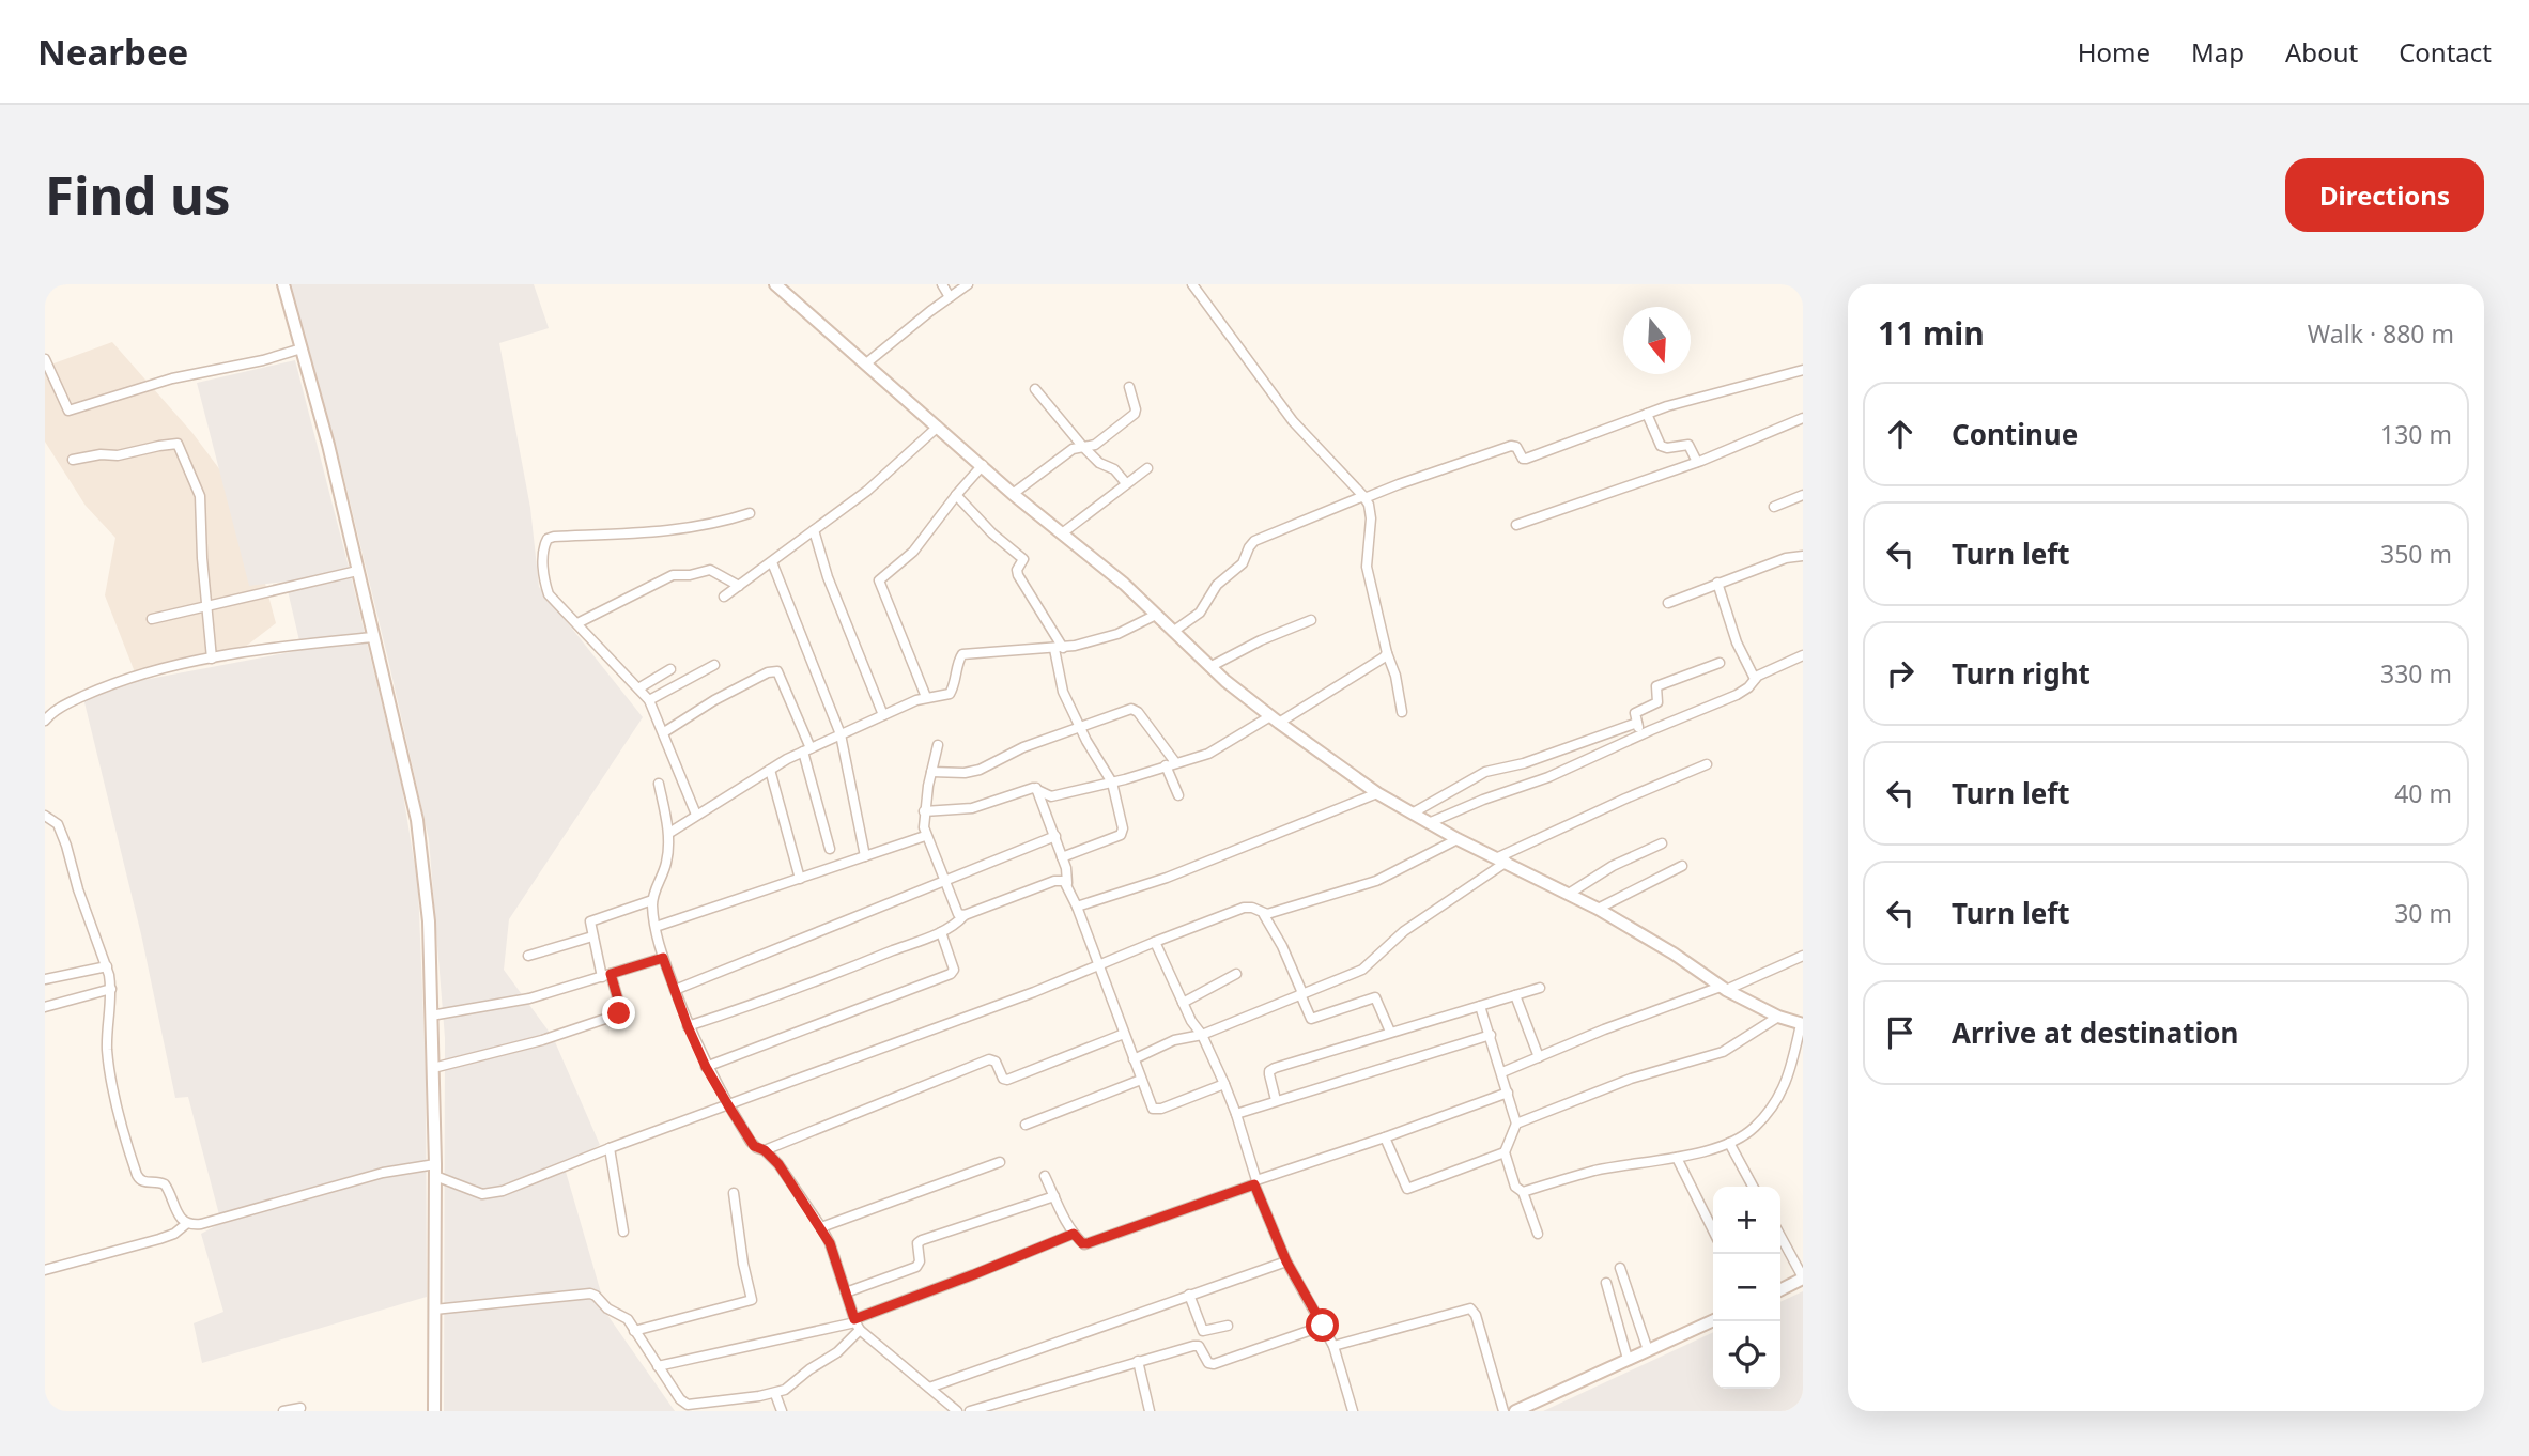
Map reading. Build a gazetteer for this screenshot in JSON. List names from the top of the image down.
{
  "north": "bottom",
  "page": {
    "header": "Nearbee",
    "nav": [
      "Home",
      "Map",
      "About",
      "Contact"
    ],
    "buttons": "Directions",
    "title": "Find us",
    "heading": ["11 min", "Walk · 880 m"],
    "list": [
      ["Continue", "130 m"],
      ["Turn left", "350 m"],
      ["Turn right", "330 m"],
      ["Turn left", "40 m"],
      ["Turn left", "30 m"],
      "Arrive at destination"
    ],
    "map_buttons": ["+", "−"]
  }
}
